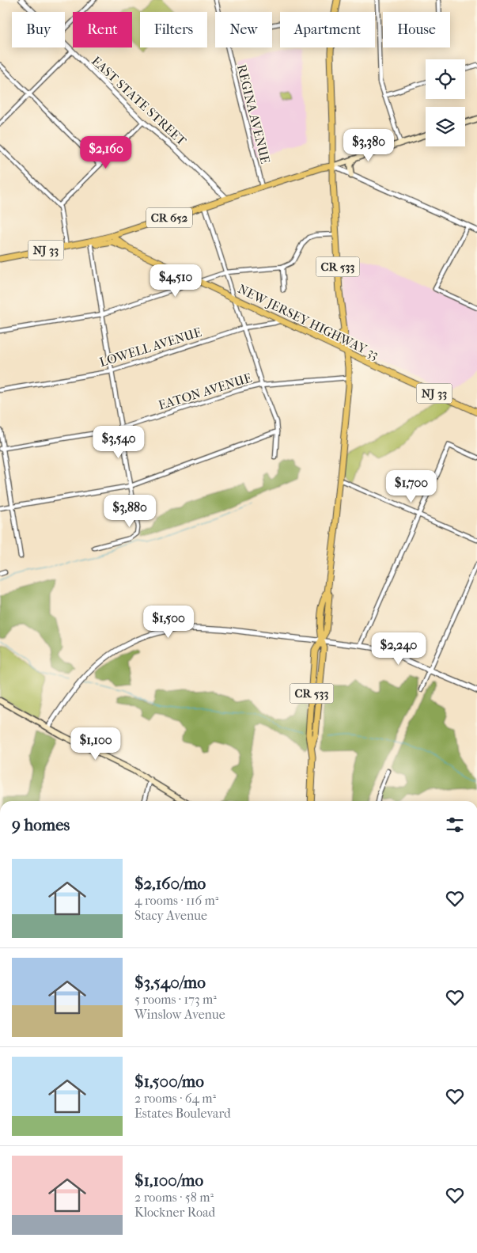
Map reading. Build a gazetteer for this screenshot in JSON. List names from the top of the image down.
{
  "streets": {
    "main road": [
      "CR 652",
      "NJ 33",
      "CR 533",
      "NEW JERSEY HIGHWAY 33"
    ],
    "street": [
      "EAST STATE STREET",
      "REGINA AVENUE",
      "LOWELL AVENUE",
      "EATON AVENUE"
    ]
  },
  "crossings": [
    ["EAST STATE STREET", "CR 652"],
    ["CR 652", "NJ 33"],
    ["CR 652", "NEW JERSEY HIGHWAY 33"],
    ["NJ 33", "NEW JERSEY HIGHWAY 33"],
    ["CR 533", "NEW JERSEY HIGHWAY 33"],
    ["CR 533", "EATON AVENUE"],
    ["NEW JERSEY HIGHWAY 33", "LOWELL AVENUE"]
  ],
  "page": {
    "chip": [
      "Buy",
      "Rent",
      "Filters",
      "New",
      "Apartment",
      "House"
    ],
    "price": [
      "$3,380",
      "$2,160",
      "$4,510",
      "$3,540",
      "$1,700",
      "$3,880",
      "$1,500",
      "$2,240",
      "$1,100"
    ],
    "heading": "9 homes",
    "list": [
      {
        "name": "$2,160/mo",
        "note": "4 rooms · 116 m² · Stacy Avenue"
      },
      {
        "name": "$3,540/mo",
        "note": "5 rooms · 173 m² · Winslow Avenue"
      },
      {
        "name": "$1,500/mo",
        "note": "2 rooms · 64 m² · Estates Boulevard"
      },
      {
        "name": "$1,100/mo",
        "note": "2 rooms · 58 m² · Klockner Road"
      }
    ]
  }
}
